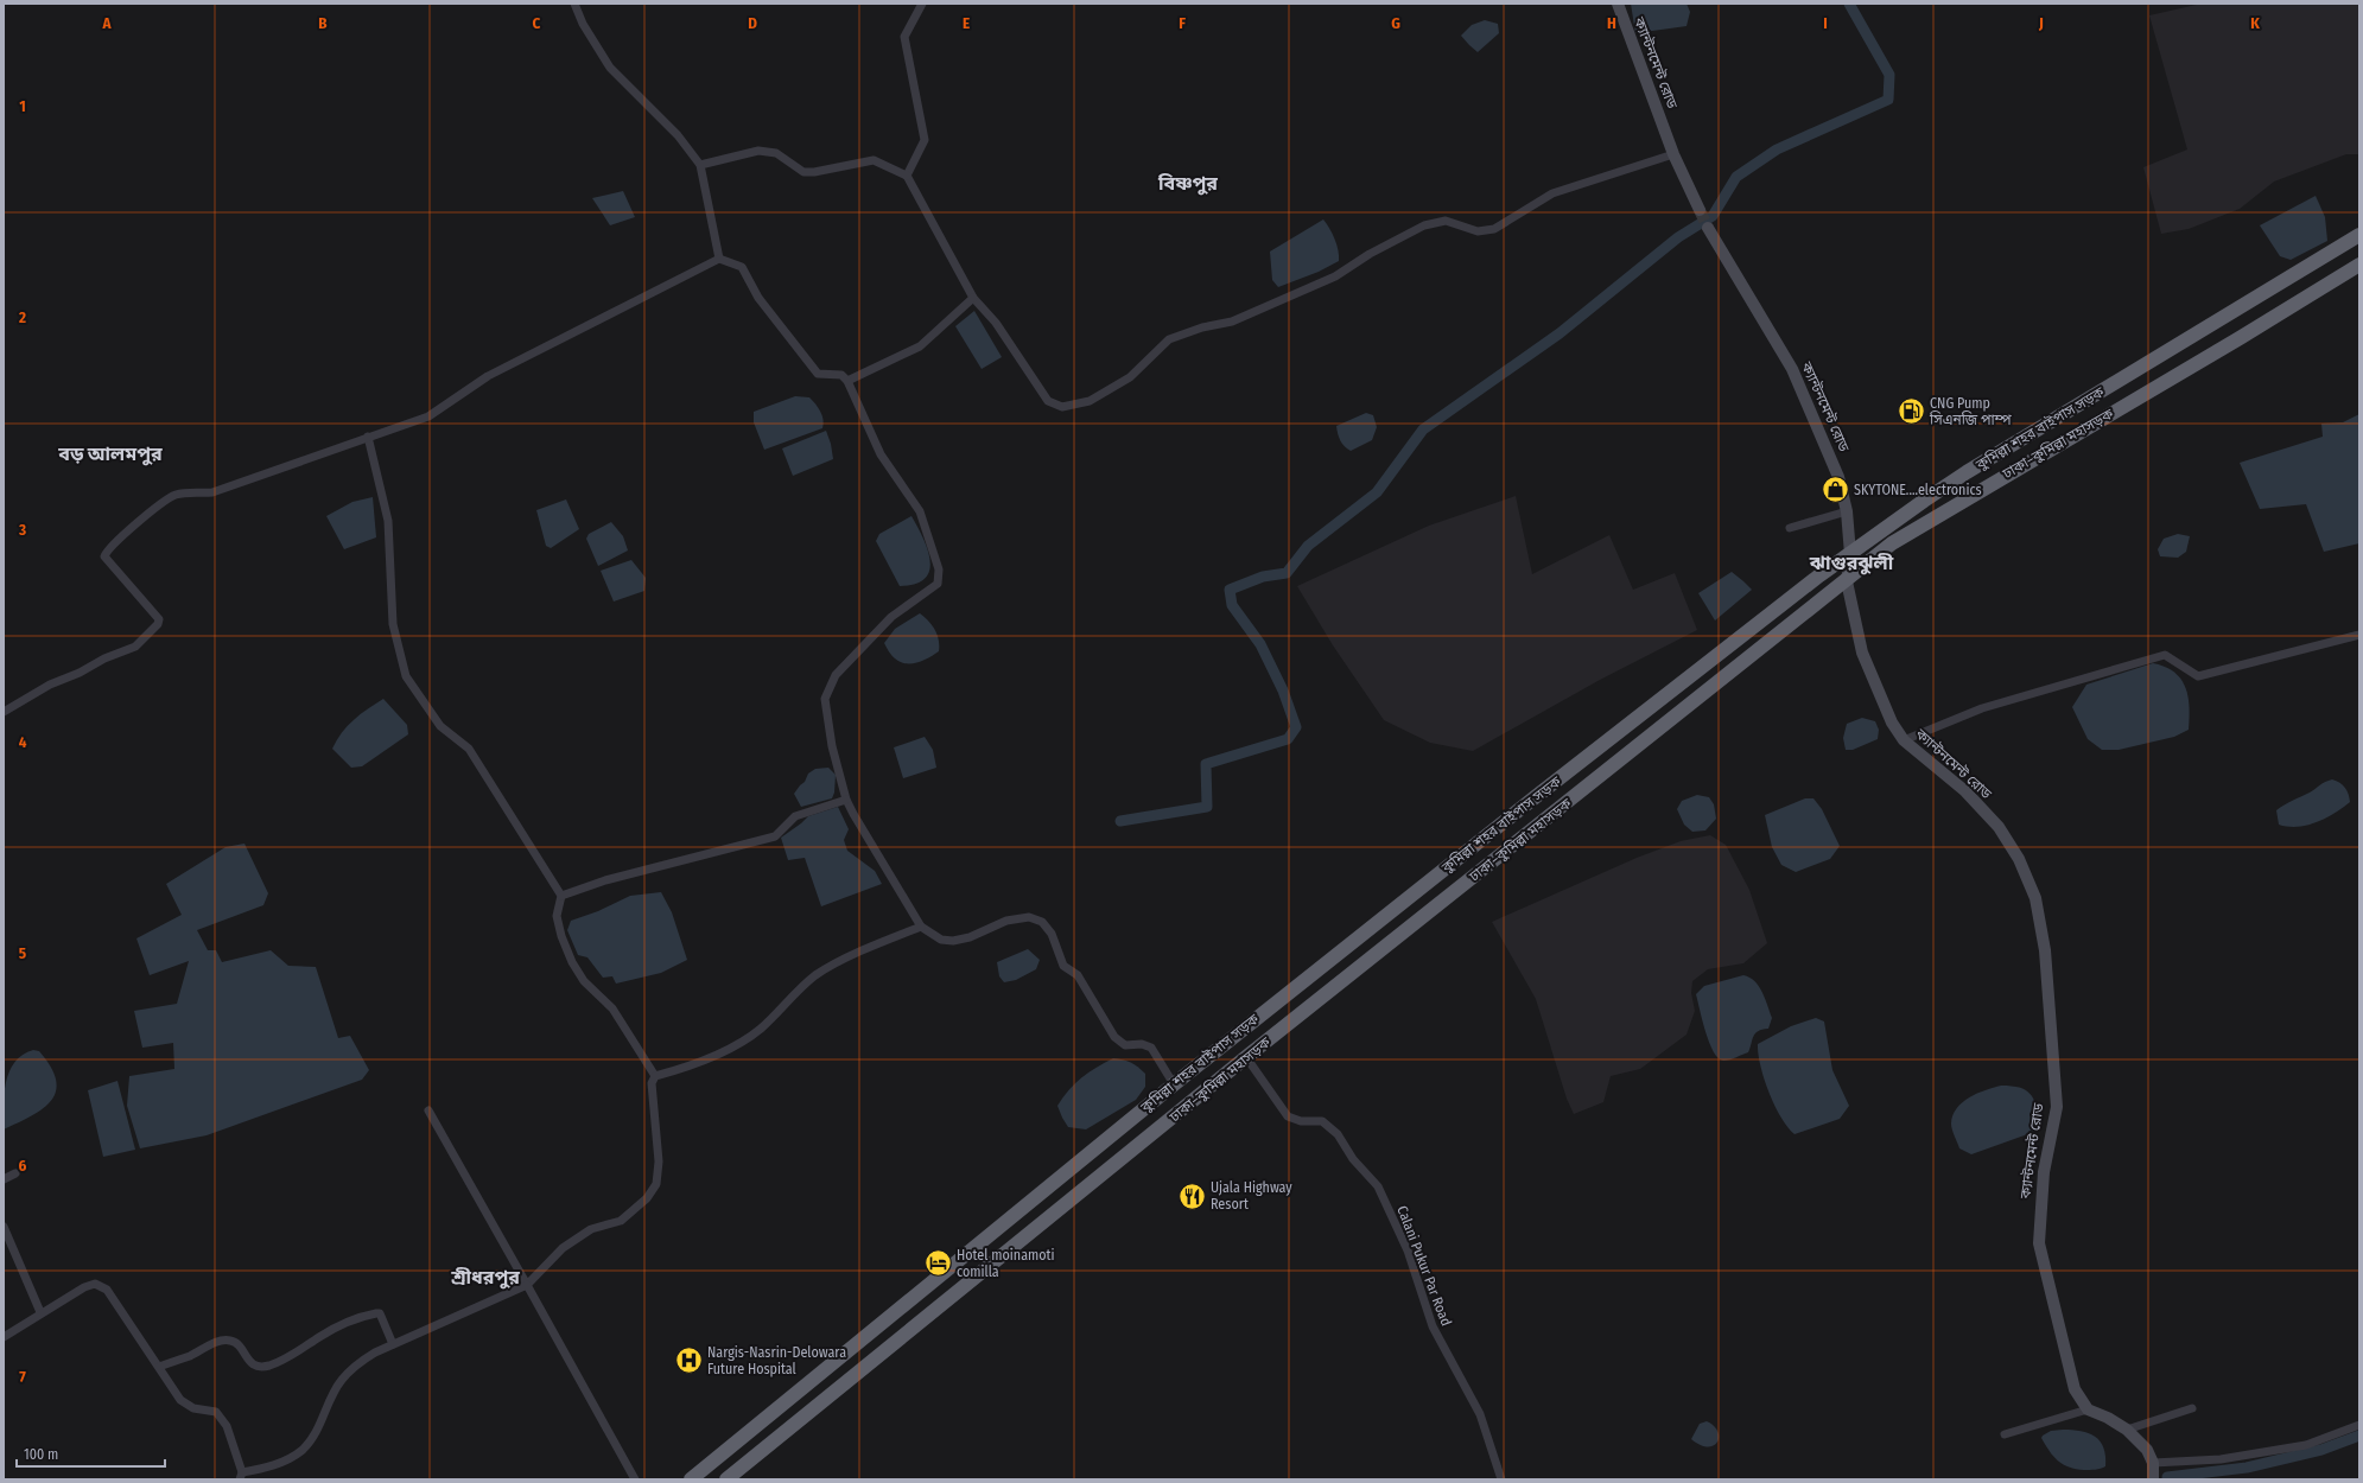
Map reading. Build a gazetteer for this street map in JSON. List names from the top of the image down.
{
  "streets": {
    "highway": ["কুমিল্লা শহর বাইপাস সড়ক", "ঢাকা–কুমিল্লা মহাসড়ক"],
    "main road": ["ক্যান্টনমেন্ট রোড"],
    "street": ["Calani Pukur Par Road"]
  },
  "crossings": [
    ["ক্যান্টনমেন্ট রোড", "কুমিল্লা শহর বাইপাস সড়ক"],
    ["ক্যান্টনমেন্ট রোড", "ঢাকা–কুমিল্লা মহাসড়ক"],
    ["ঢাকা–কুমিল্লা মহাসড়ক", "Calani Pukur Par Road"]
  ],
  "districts": [
    "বিষ্ণপুর",
    "বড় আলমপুর",
    "ঝাগুরঝুলী",
    "শ্রীধরপুর"
  ],
  "places": {
    "fuel station": ["CNG Pump সিএনজি পাম্প"],
    "shop": ["SKYTONE....electronics"],
    "restaurant": ["Ujala Highway Resort"],
    "hotel": ["Hotel moinamoti comilla"],
    "hospital": ["Nargis-Nasrin-Delowara Future Hospital"]
  },
  "scale_bar": "100 m",
  "grid": {
    "columns": [
      "A",
      "B",
      "C",
      "D",
      "E",
      "F",
      "G",
      "H",
      "I",
      "J",
      "K"
    ],
    "rows": [
      "1",
      "2",
      "3",
      "4",
      "5",
      "6",
      "7"
    ]
  }
}
